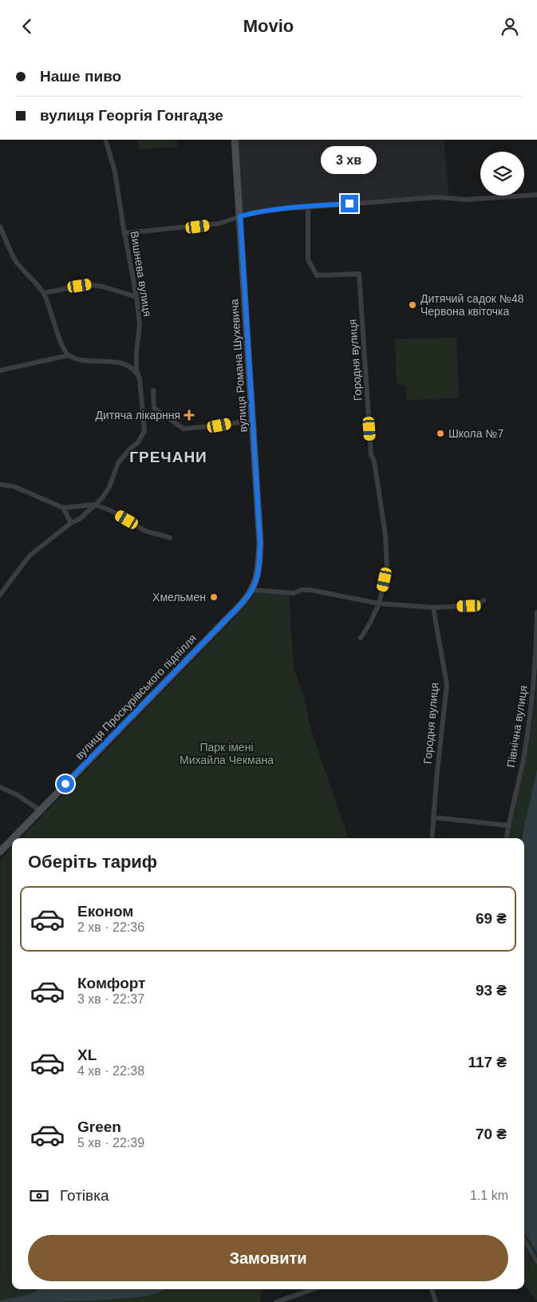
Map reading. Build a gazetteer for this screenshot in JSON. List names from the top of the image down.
{
  "streets": {
    "main road": ["вулиця Романа Шухевича", "вулиця Проскурівського підпілля"],
    "street": ["Вишнева вулиця", "Городня вулиця", "Північна вулиця"]
  },
  "crossings": [
    ["вулиця Романа Шухевича", "вулиця Проскурівського підпілля"]
  ],
  "districts": ["ГРЕЧАНИ"],
  "parks": ["Парк імені Михайла Чекмана"],
  "places": {
    "other": ["Дитячий садок №48 Червона квіточка", "Школа №7", "Хмельмен"],
    "health": ["Дитяча лікарння"]
  },
  "page": {
    "header": "Movio",
    "banner": ["Наше пиво", "вулиця Георгія Гонгадзе"],
    "bubble": "3 хв",
    "heading": "Оберіть тариф",
    "list": [
      {
        "name": "Економ",
        "note": "2 хв · 22:36",
        "value": "69 ₴"
      },
      {
        "name": "Комфорт",
        "note": "3 хв · 22:37",
        "value": "93 ₴"
      },
      {
        "name": "XL",
        "note": "4 хв · 22:38",
        "value": "117 ₴"
      },
      {
        "name": "Green",
        "note": "5 хв · 22:39",
        "value": "70 ₴"
      }
    ],
    "pay": ["Готівка", "1.1 km"],
    "buttons": "Замовити"
  }
}
